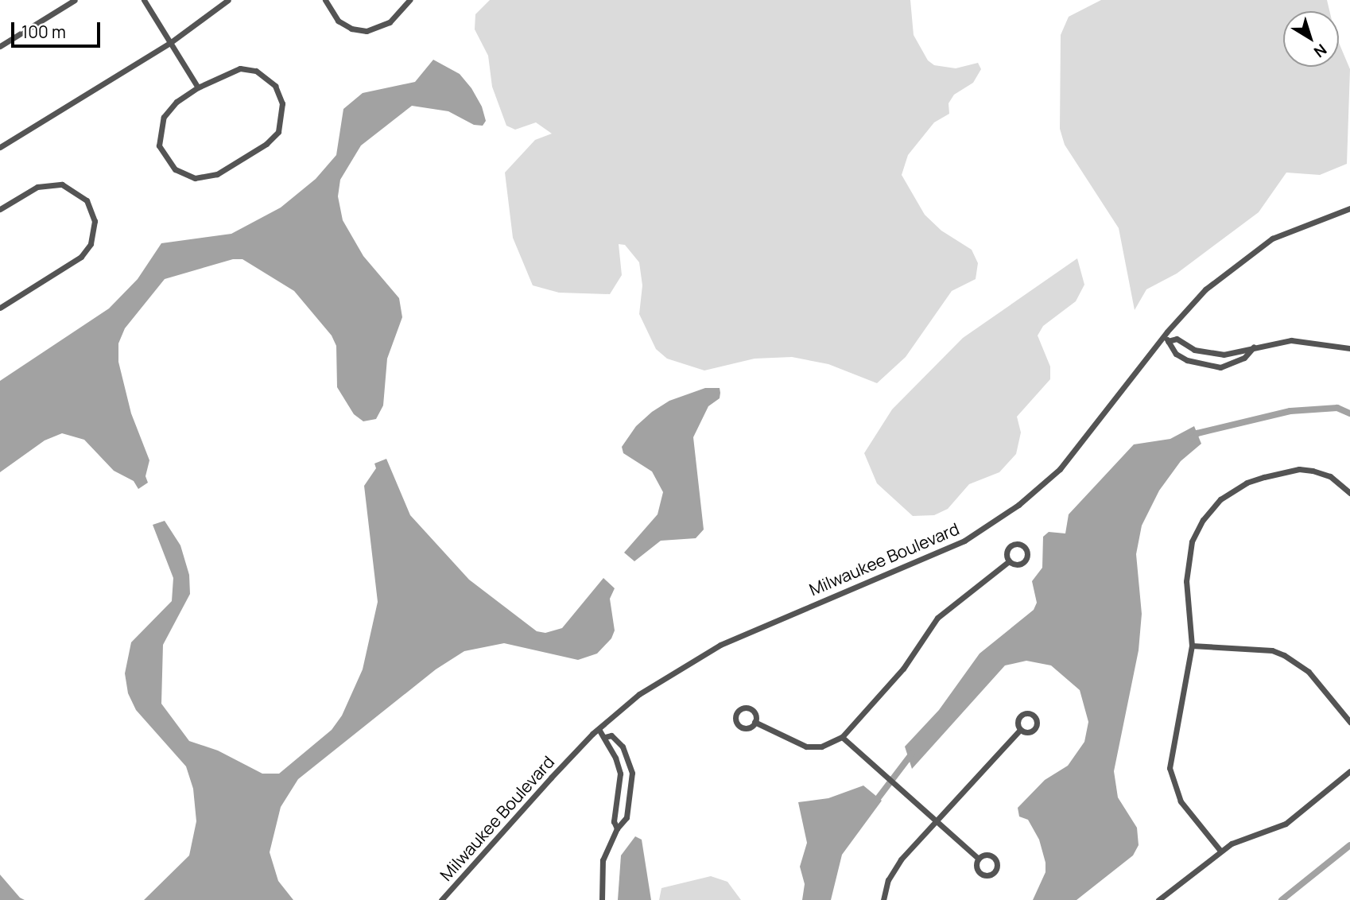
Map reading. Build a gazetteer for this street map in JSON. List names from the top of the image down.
{
  "streets": {
    "street": ["Milwaukee Boulevard"]
  },
  "scale_bar": "100 m",
  "north": "bottom right"
}
